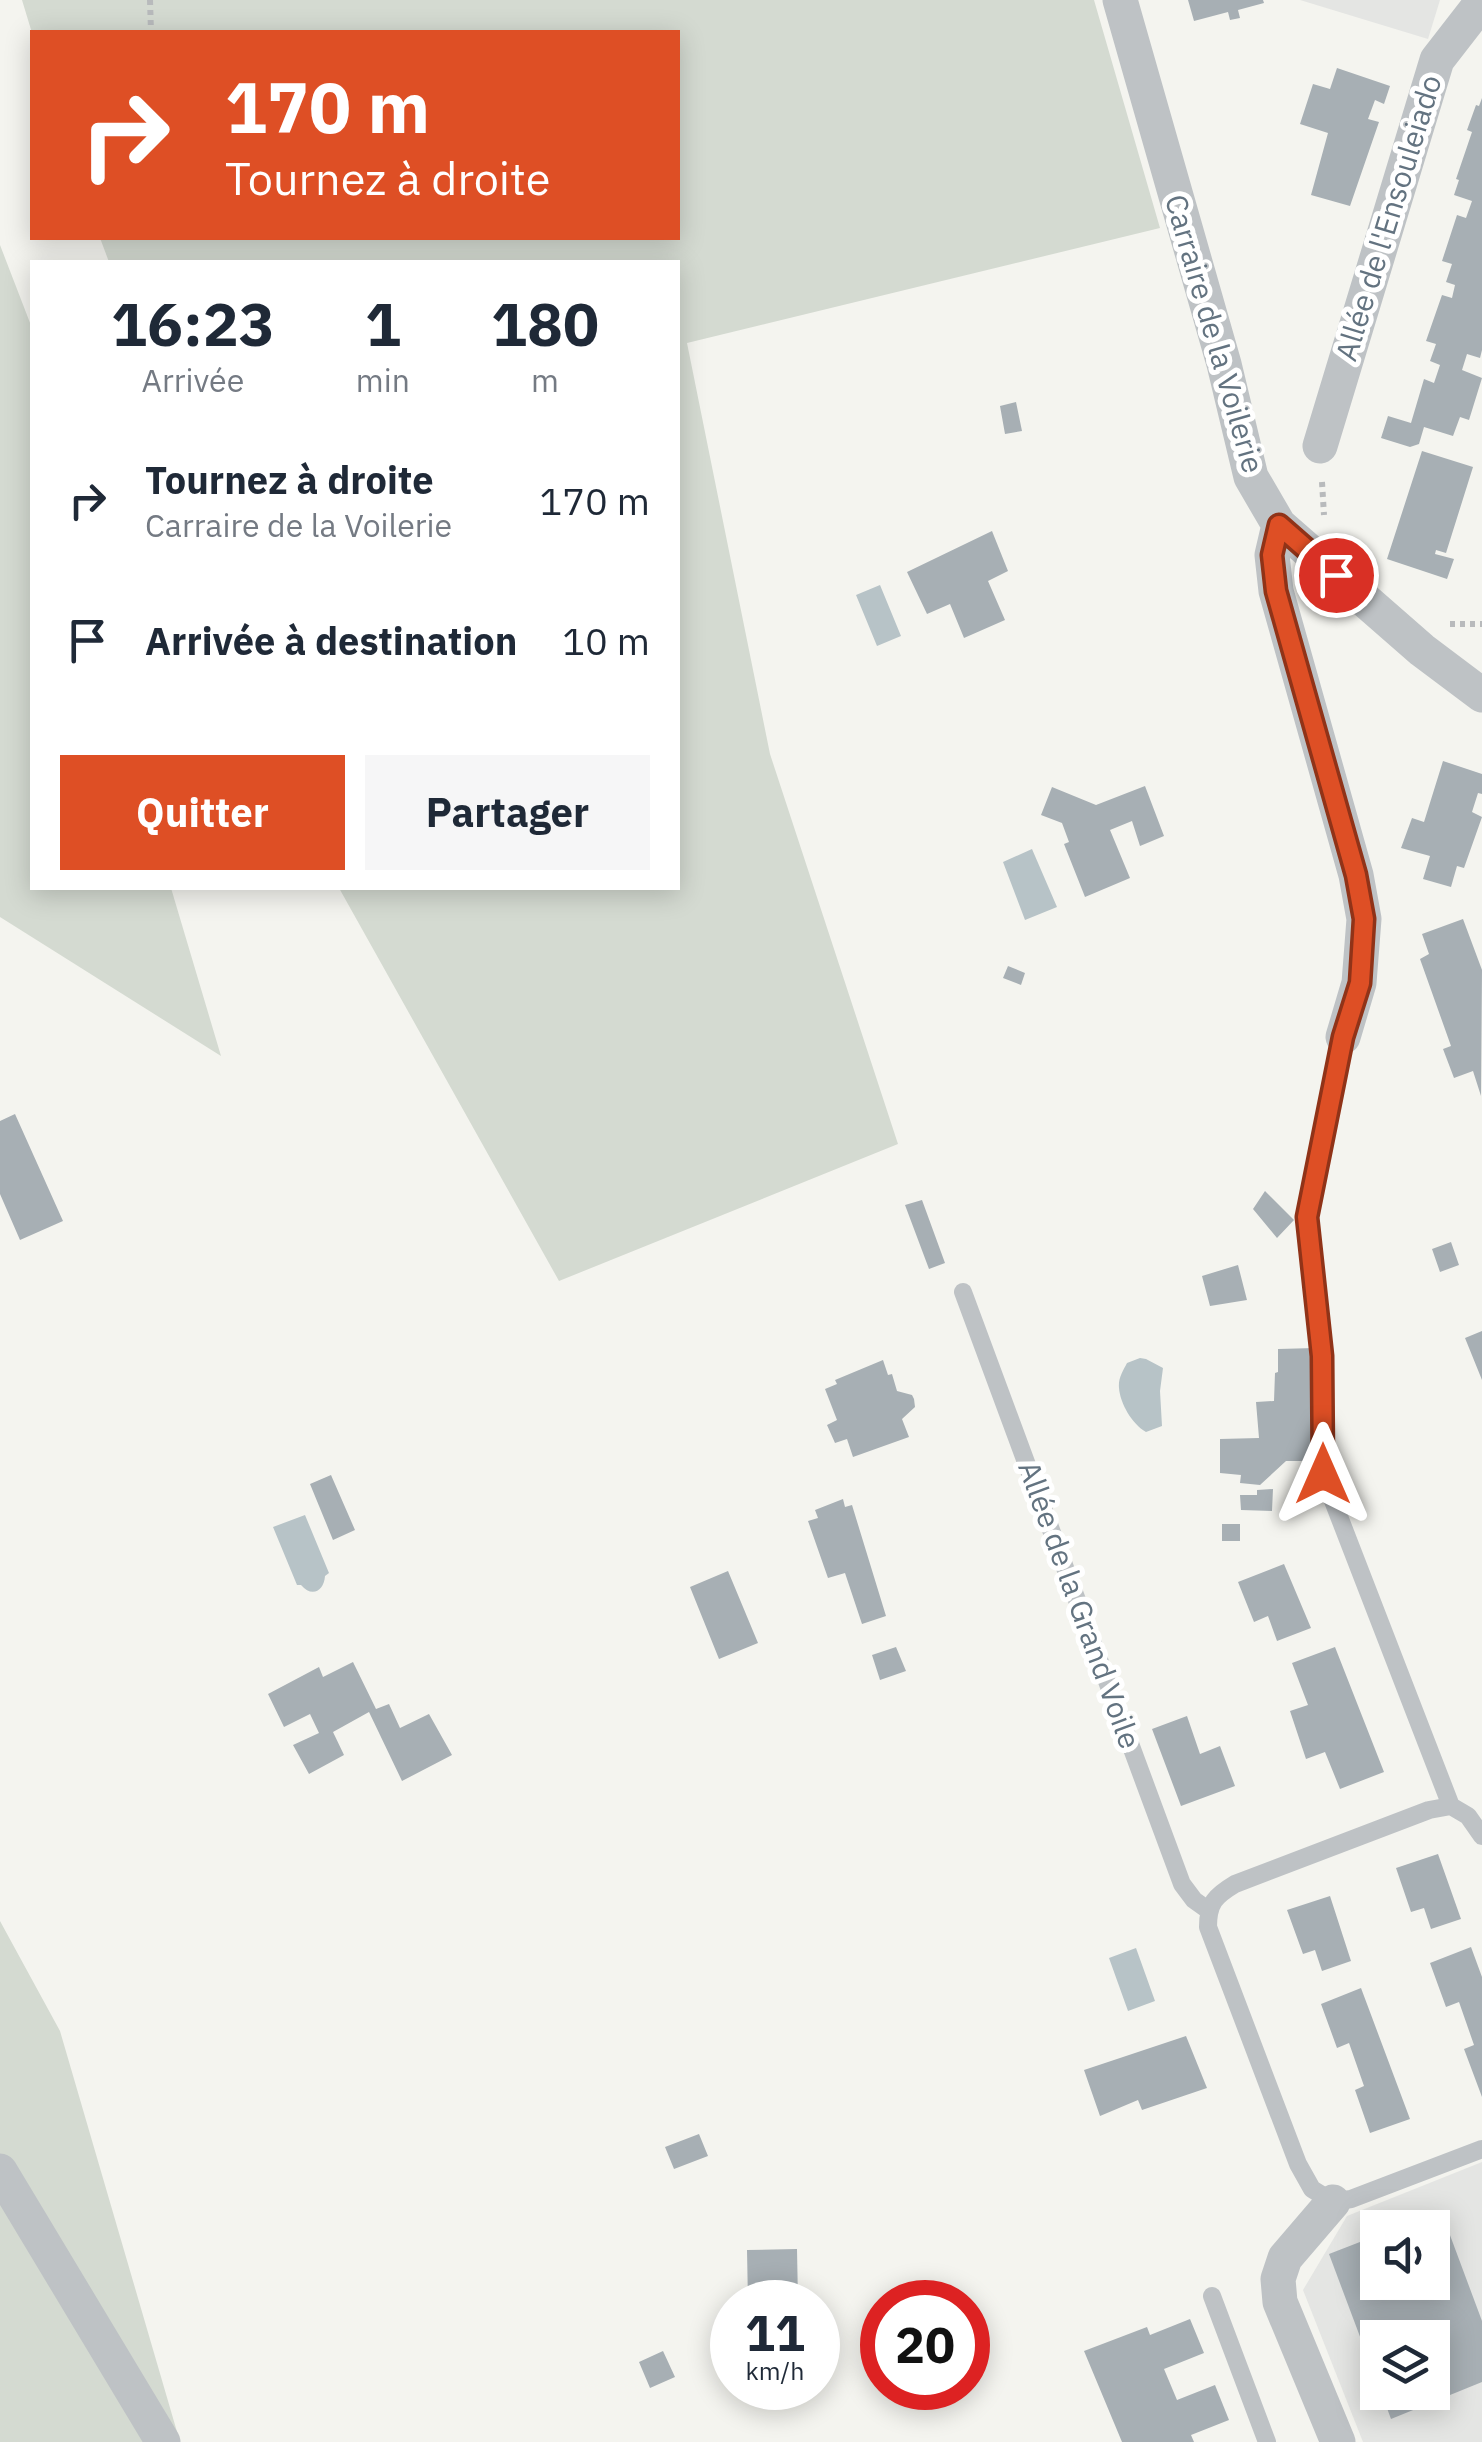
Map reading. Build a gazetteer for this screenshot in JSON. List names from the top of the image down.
{
  "streets": {
    "street": ["Allée de l'Ensouleiado", "Carraire de la Voilerie"],
    "lane": ["Allée de la Grand Voile"]
  },
  "page": {
    "turn": ["170 m", "Tournez à droite"],
    "eta": [
      "16:23",
      "Arrivée",
      "1",
      "min",
      "180",
      "m"
    ],
    "list": [
      {
        "name": "Tournez à droite",
        "note": "Carraire de la Voilerie",
        "value": "170 m"
      },
      {
        "name": "Arrivée à destination",
        "value": "10 m"
      }
    ],
    "buttons": ["Quitter", "Partager"],
    "speed": "11 km/h",
    "limit": "20"
  }
}
